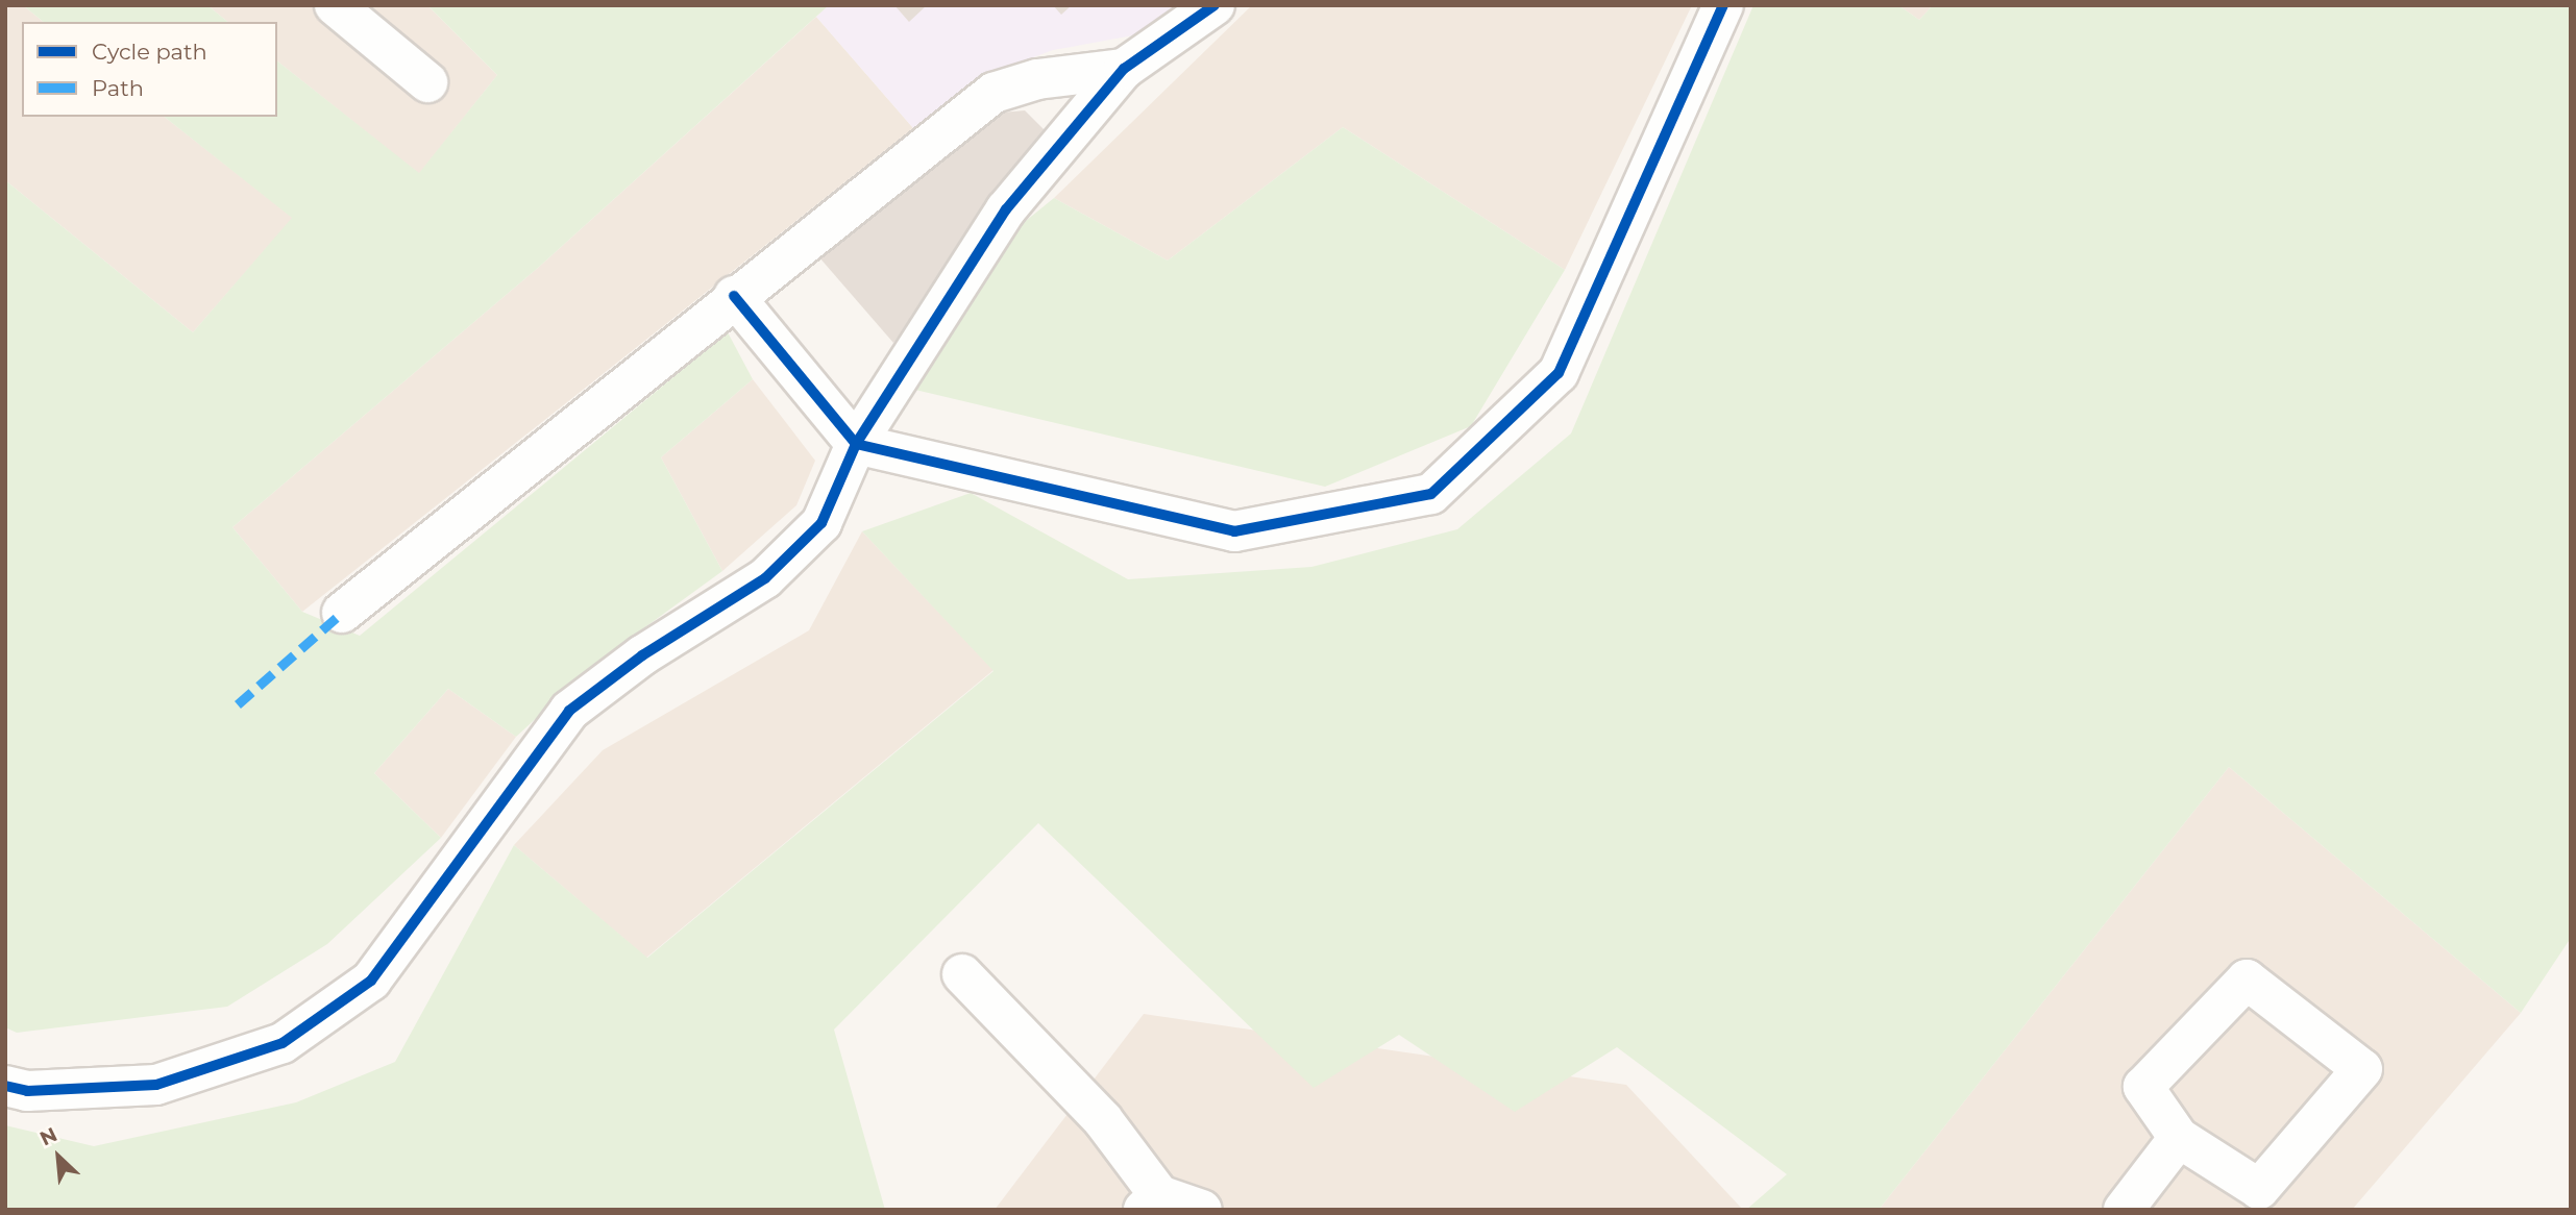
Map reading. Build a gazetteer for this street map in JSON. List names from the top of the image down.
{
  "legend": ["Cycle path", "Path"],
  "north": "top left"
}
